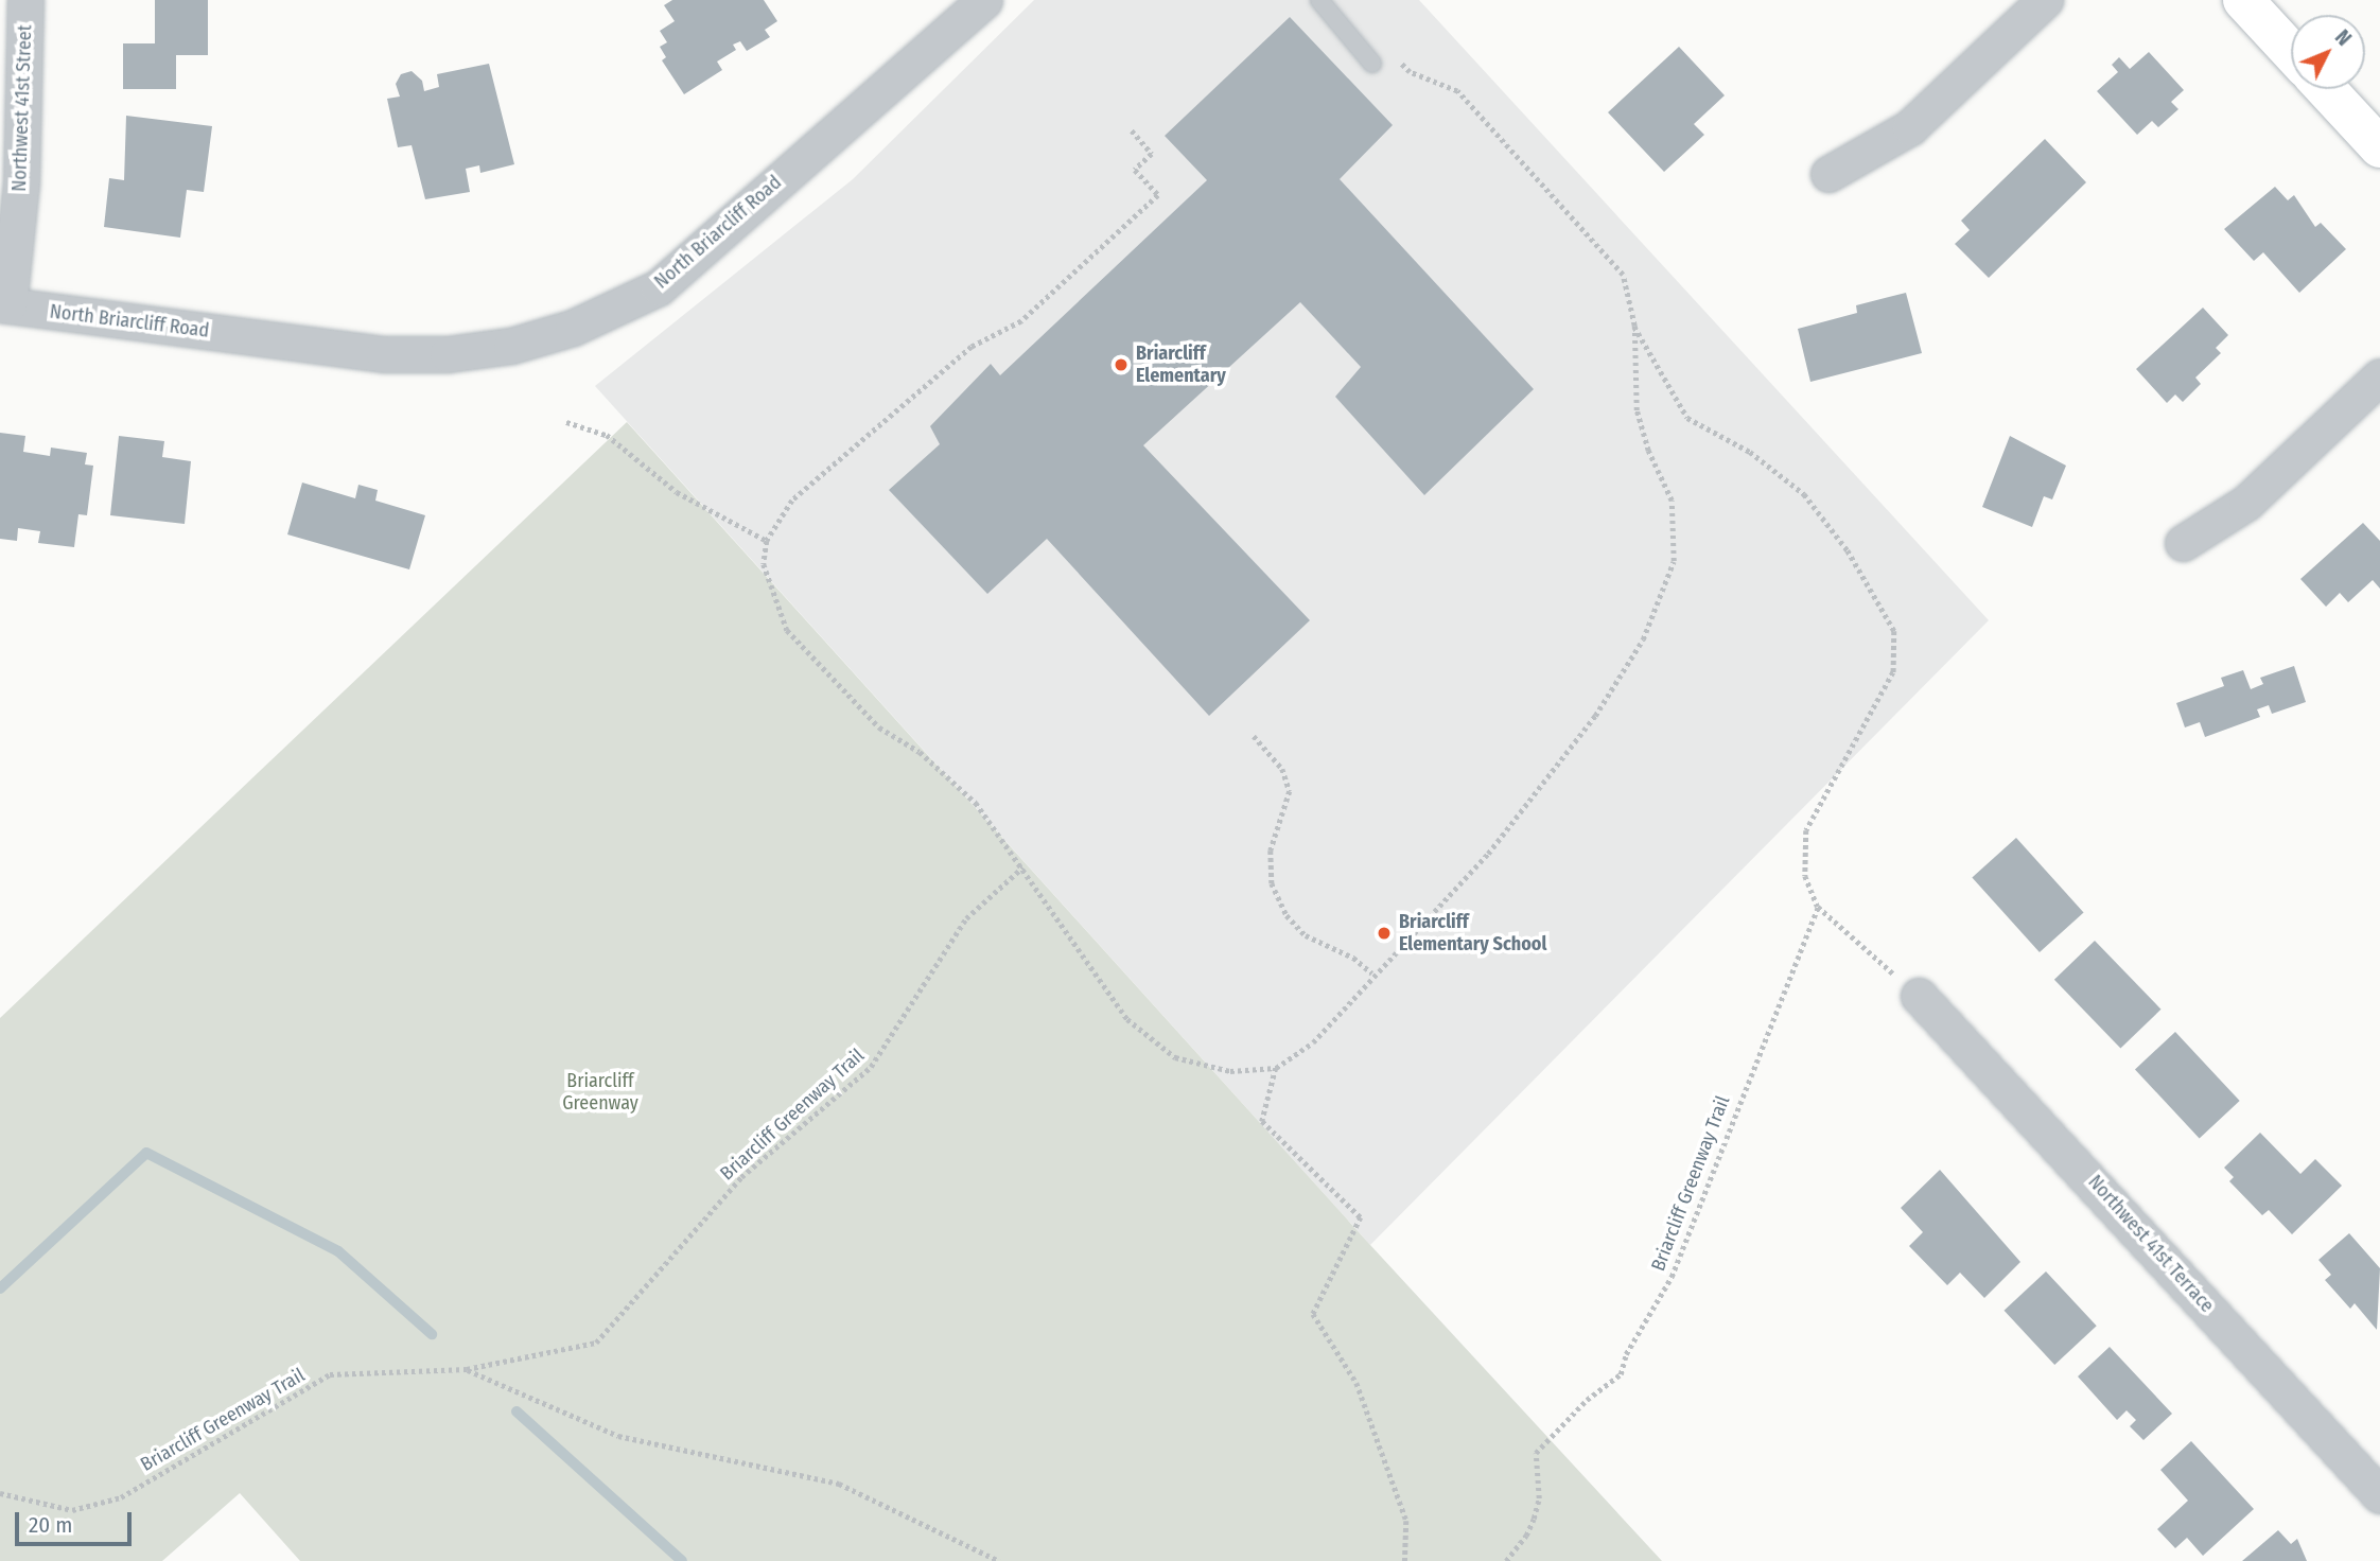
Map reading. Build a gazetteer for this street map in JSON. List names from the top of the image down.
{
  "streets": {
    "street": ["Northwest 41st Street", "North Briarcliff Road", "Northwest 41st Terrace"],
    "path": ["Briarcliff Greenway Trail"]
  },
  "crossings": [
    ["Northwest 41st Street", "North Briarcliff Road"]
  ],
  "parks": ["Briarcliff Greenway"],
  "places": ["Briarcliff Elementary", "Briarcliff Elementary School"],
  "scale_bar": "20 m",
  "north": "top right"
}
